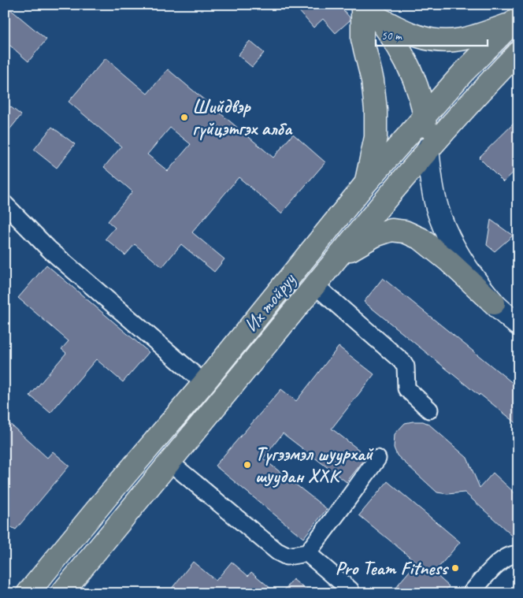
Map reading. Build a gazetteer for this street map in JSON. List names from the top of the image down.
{
  "streets": {
    "main road": ["Их тойруу"]
  },
  "places": ["Шийдвэр гүйцэтгэх алба", "Түгээмэл шуурхай шуудан ХХК", "Pro Team Fitness"],
  "scale_bar": "50 m"
}
